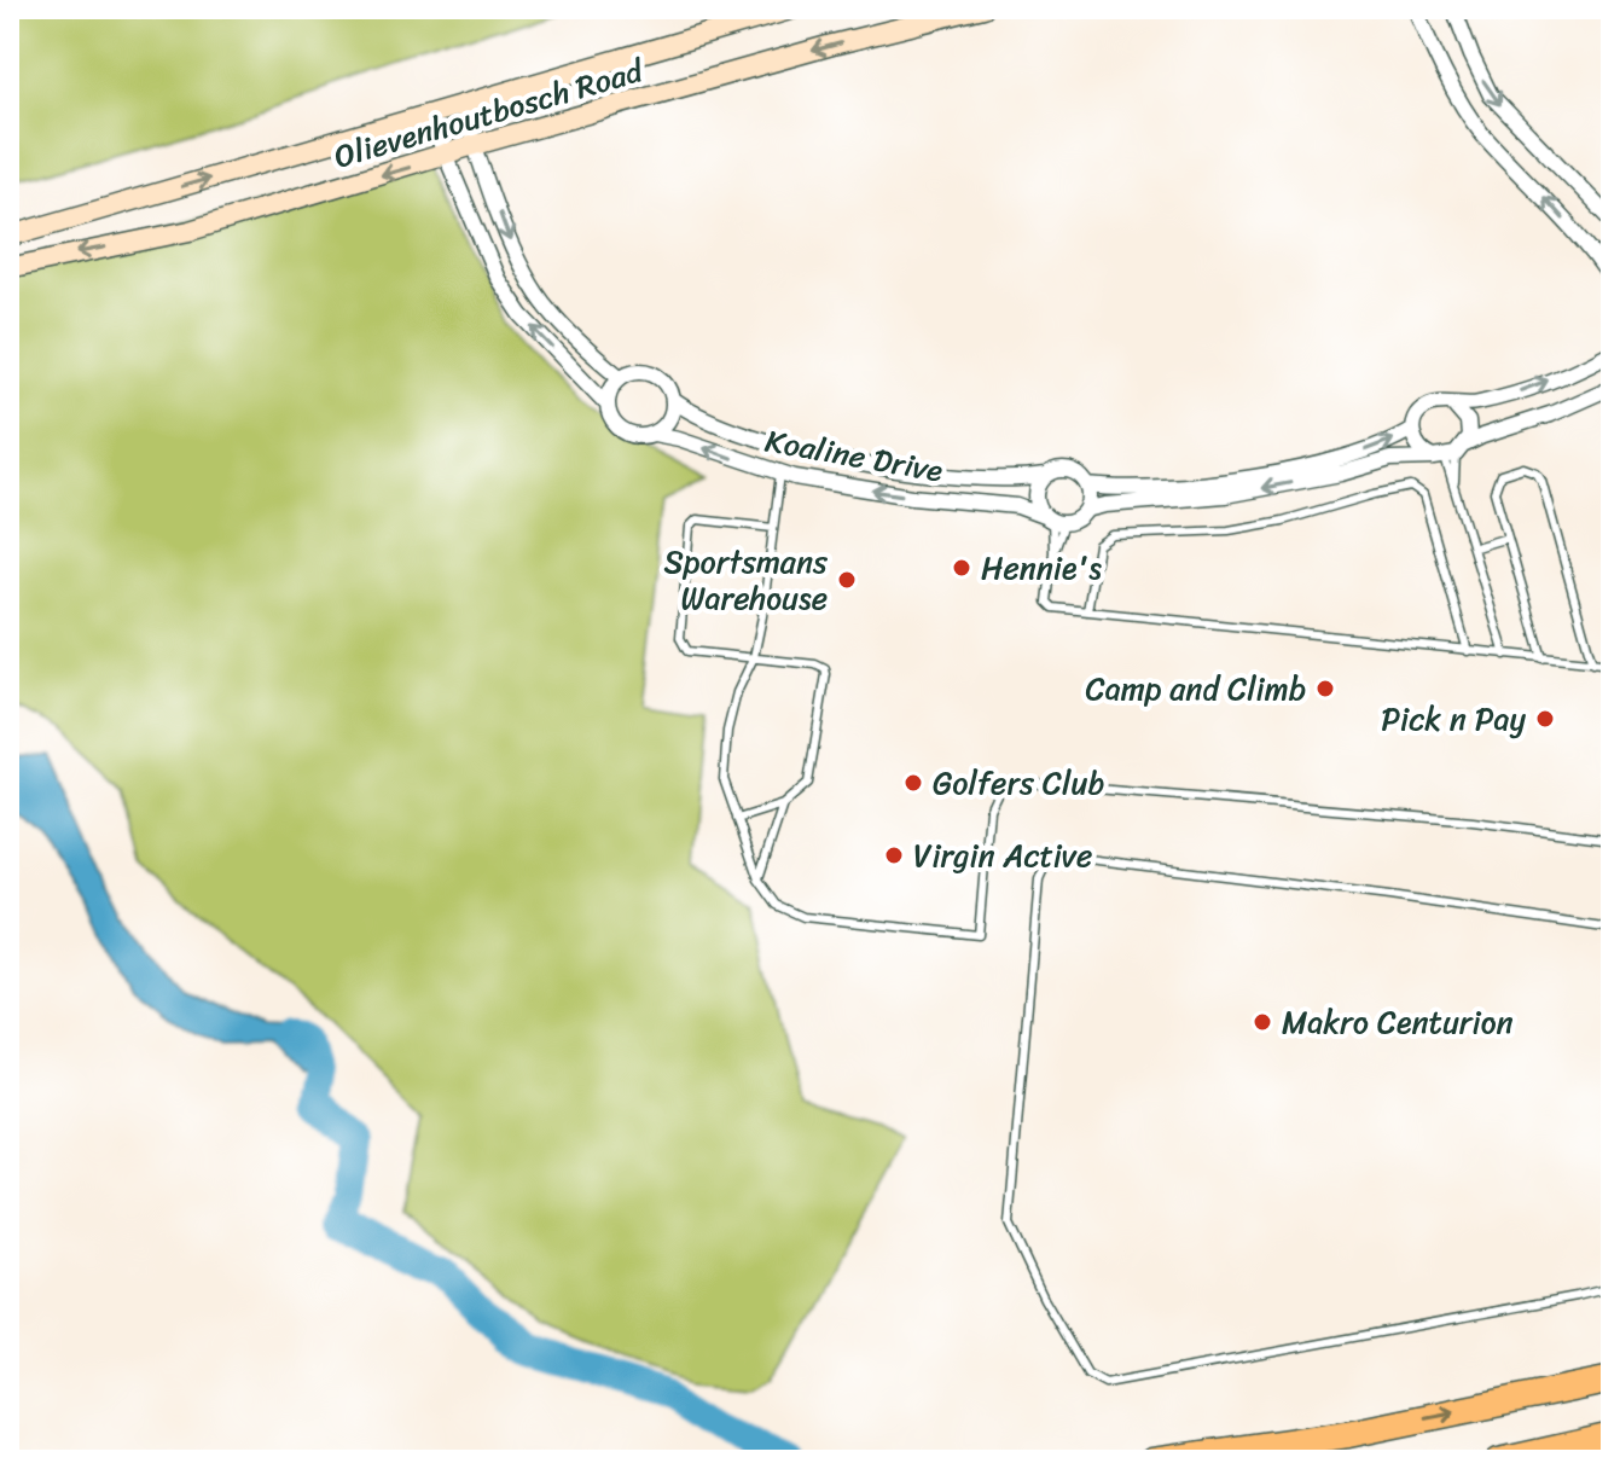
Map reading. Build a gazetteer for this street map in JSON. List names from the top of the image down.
{
  "streets": {
    "main road": ["Olievenhoutbosch Road"],
    "street": ["Koaline Drive"]
  },
  "crossings": [
    ["Olievenhoutbosch Road", "Koaline Drive"]
  ],
  "places": [
    "Hennie's",
    "Sportsmans Warehouse",
    "Camp and Climb",
    "Pick n Pay",
    "Golfers Club",
    "Virgin Active",
    "Makro Centurion"
  ]
}
